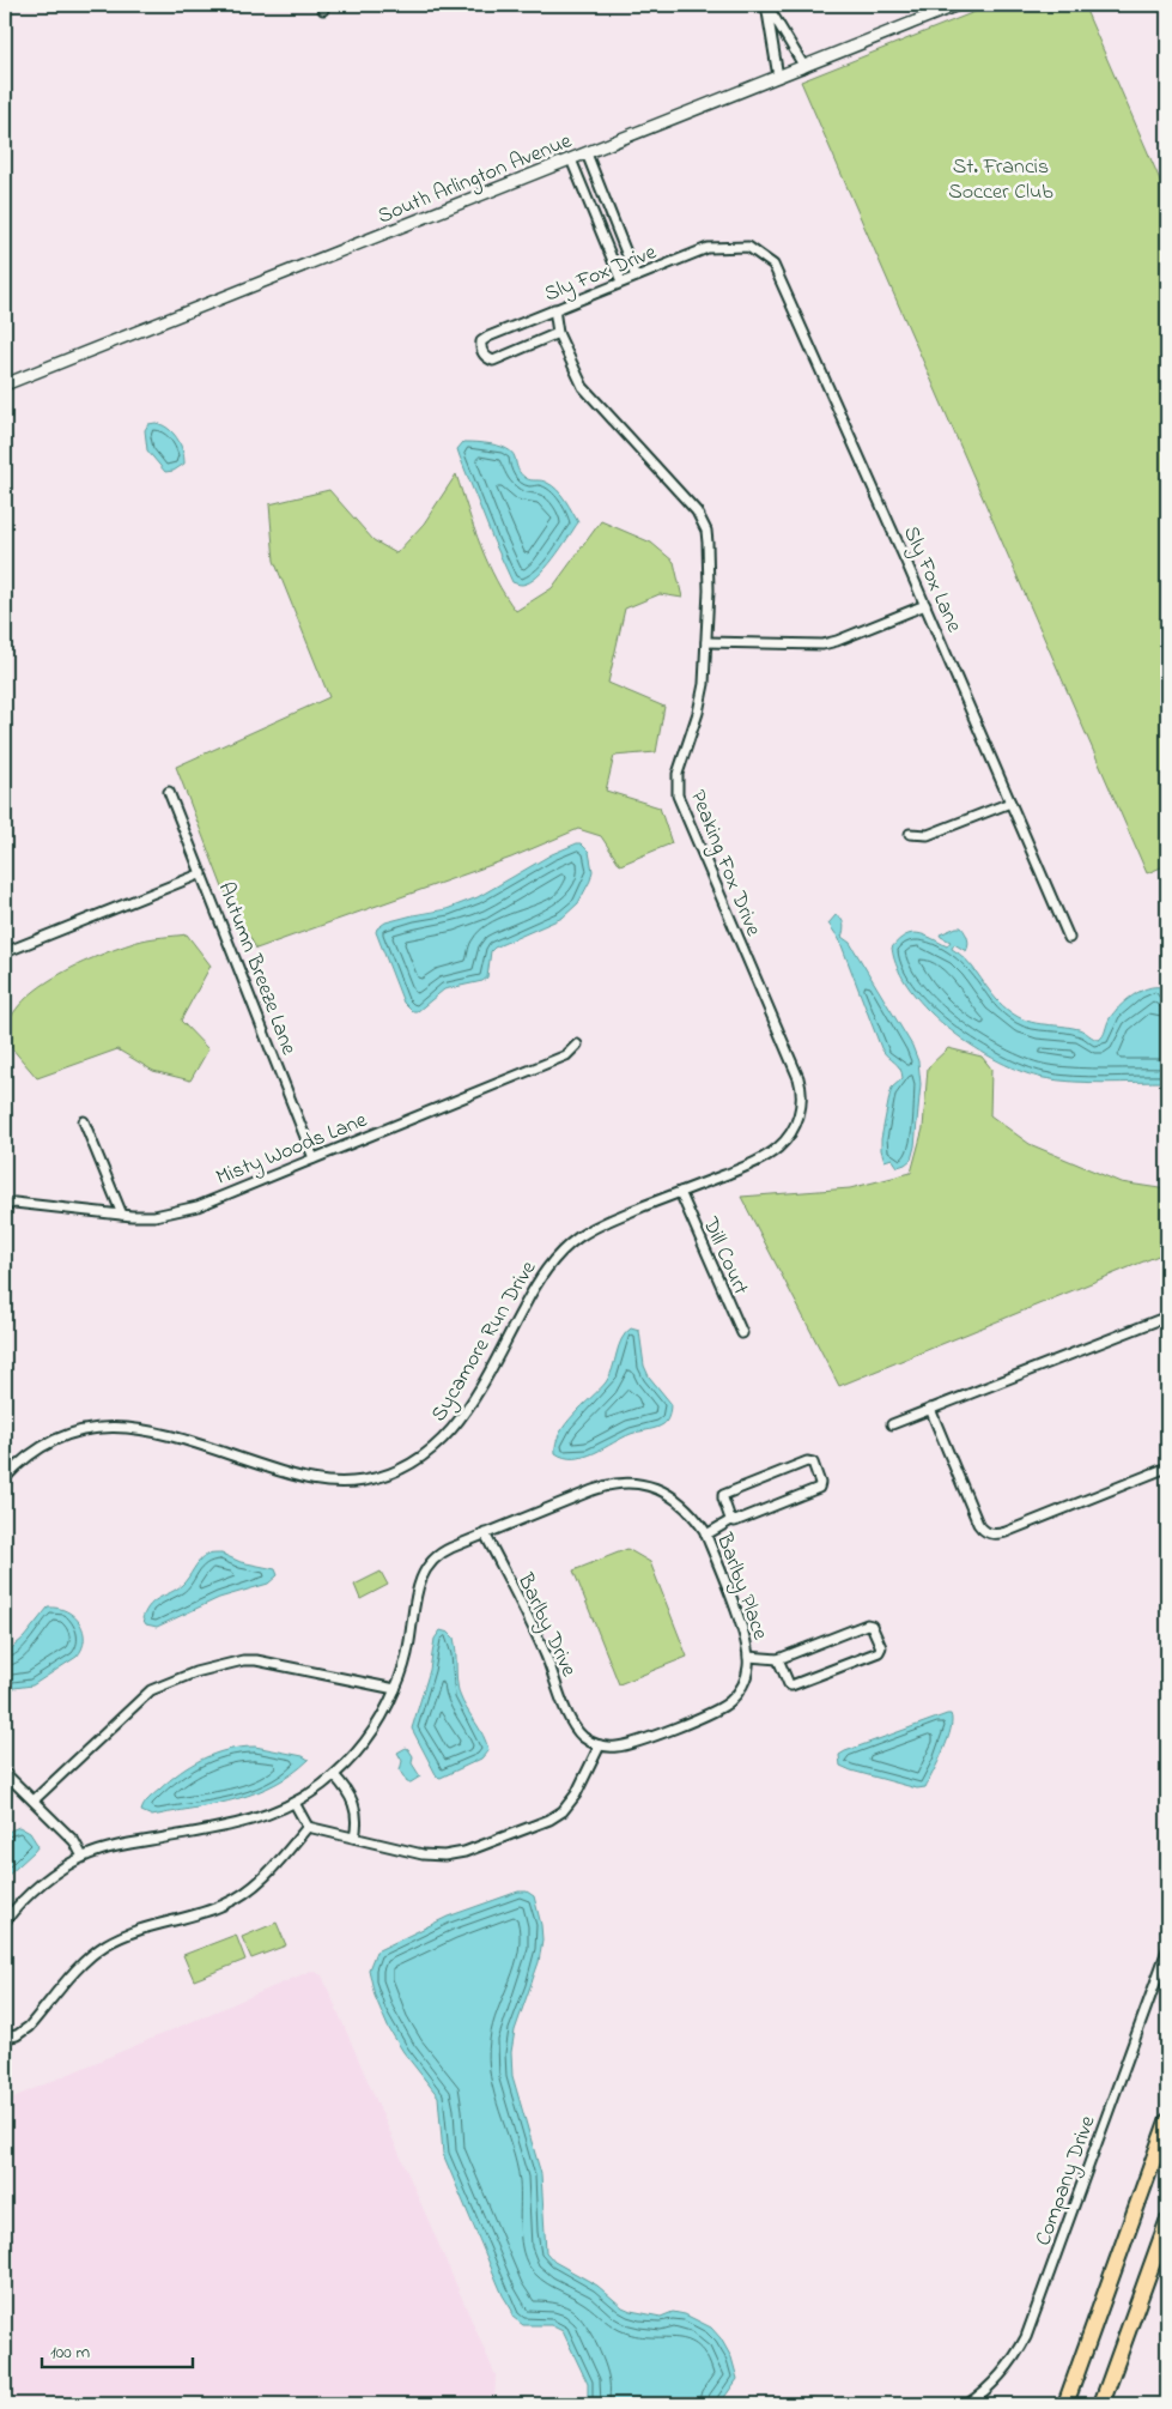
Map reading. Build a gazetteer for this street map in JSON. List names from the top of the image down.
{
  "streets": {
    "street": [
      "South Arlington Avenue",
      "Sly Fox Drive",
      "Sly Fox Lane",
      "Peaking Fox Drive",
      "Autumn Breeze Lane",
      "Misty Woods Lane",
      "Dill Court",
      "Sycamore Run Drive",
      "Barlby Place",
      "Barlby Drive",
      "Company Drive"
    ]
  },
  "crossings": [
    ["Sly Fox Drive", "Sly Fox Lane"],
    ["Sly Fox Drive", "Peaking Fox Drive"],
    ["Peaking Fox Drive", "Sycamore Run Drive"],
    ["Autumn Breeze Lane", "Misty Woods Lane"],
    ["Dill Court", "Sycamore Run Drive"],
    ["Barlby Place", "Barlby Drive"]
  ],
  "parks": ["St. Francis Soccer Club"],
  "scale_bar": "100 m"
}
